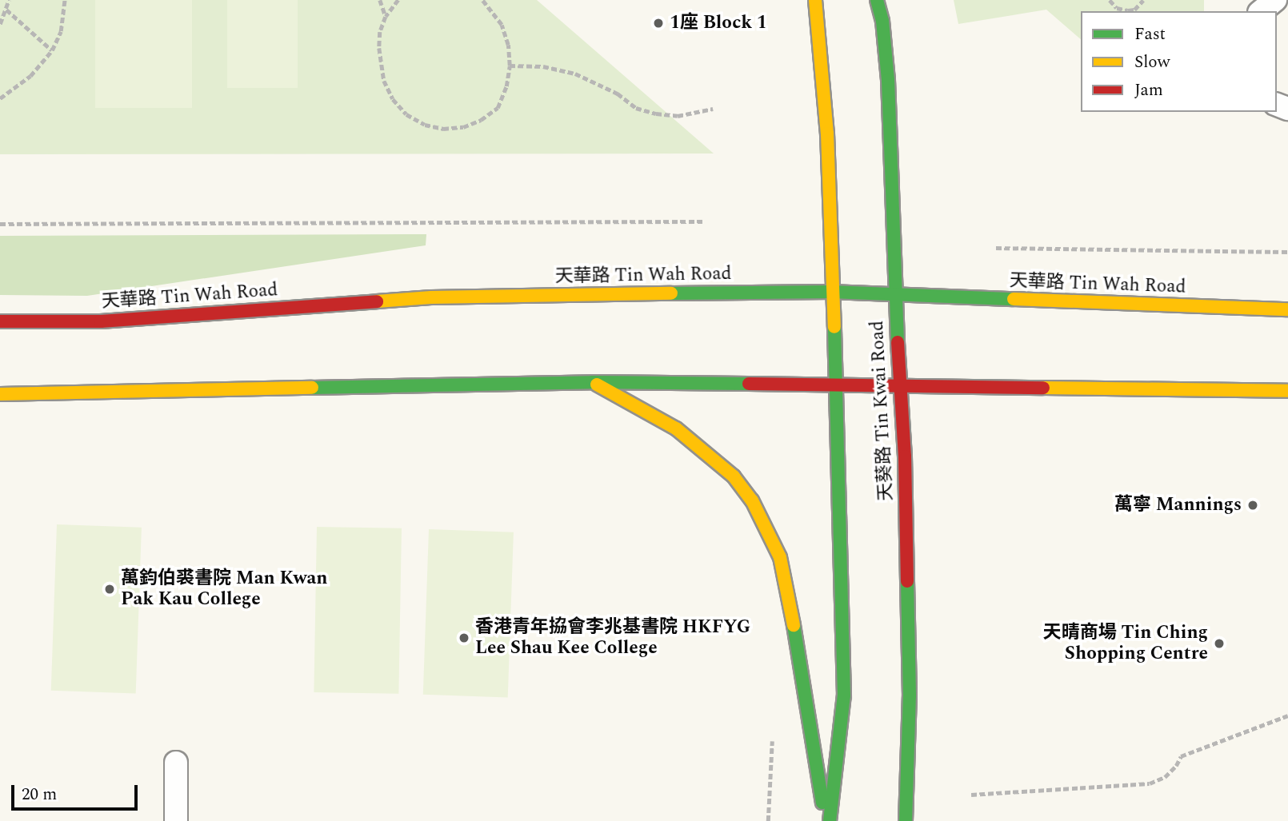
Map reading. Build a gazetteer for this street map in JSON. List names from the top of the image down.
{
  "streets": {
    "main road": ["天華路 Tin Wah Road", "天葵路 Tin Kwai Road"]
  },
  "crossings": [
    ["天華路 Tin Wah Road", "天葵路 Tin Kwai Road"]
  ],
  "places": [
    "1座 Block 1",
    "萬寧 Mannings",
    "萬鈞伯裘書院 Man Kwan Pak Kau College",
    "香港青年拹會李兆基書院 HKFYG Lee Shau Kee College",
    "天晴商場 Tin Ching Shopping Centre"
  ],
  "legend": ["Fast", "Slow", "Jam"],
  "scale_bar": "20 m"
}
